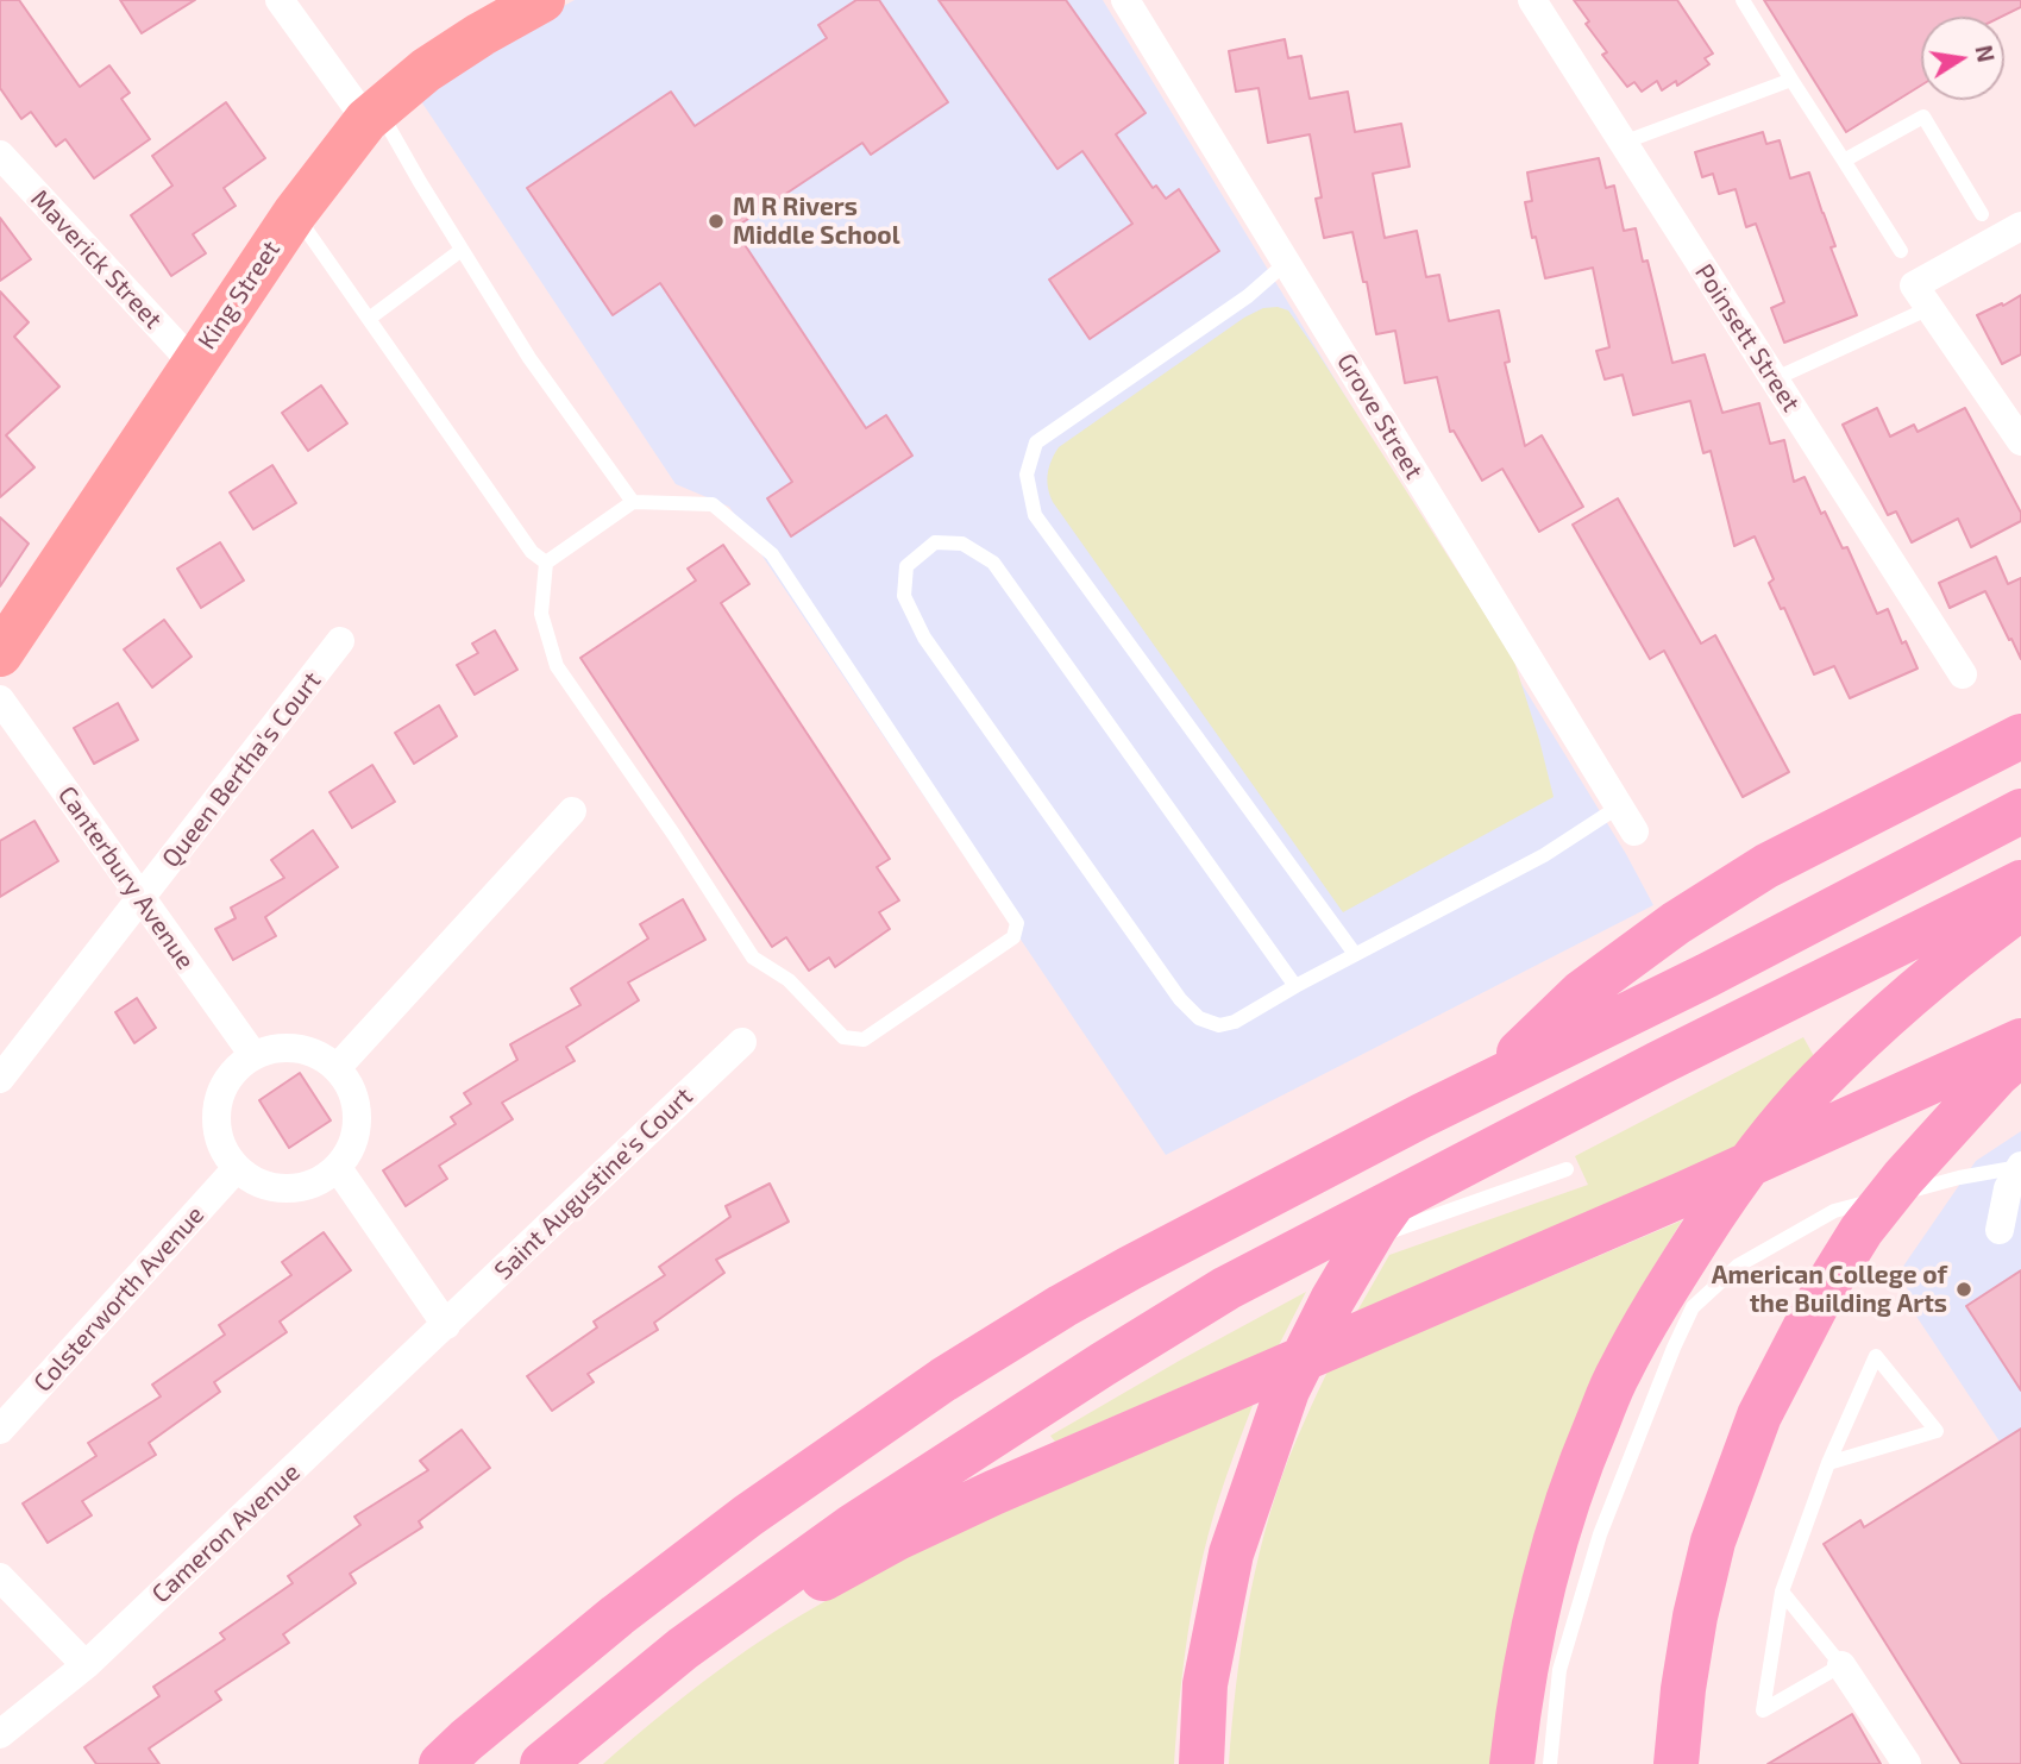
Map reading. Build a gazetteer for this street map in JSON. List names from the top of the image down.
{
  "streets": {
    "main road": ["King Street"],
    "street": [
      "Maverick Street",
      "Poinsett Street",
      "Grove Street",
      "Queen Bertha's Court",
      "Canterbury Avenue",
      "Saint Augustine's Court",
      "Colsterworth Avenue",
      "Cameron Avenue"
    ]
  },
  "crossings": [
    ["Maverick Street", "King Street"],
    ["Queen Bertha's Court", "Canterbury Avenue"],
    ["Canterbury Avenue", "Colsterworth Avenue"],
    ["Saint Augustine's Court", "Cameron Avenue"]
  ],
  "places": ["M R Rivers Middle School", "American College of the Building Arts"],
  "north": "right"
}
